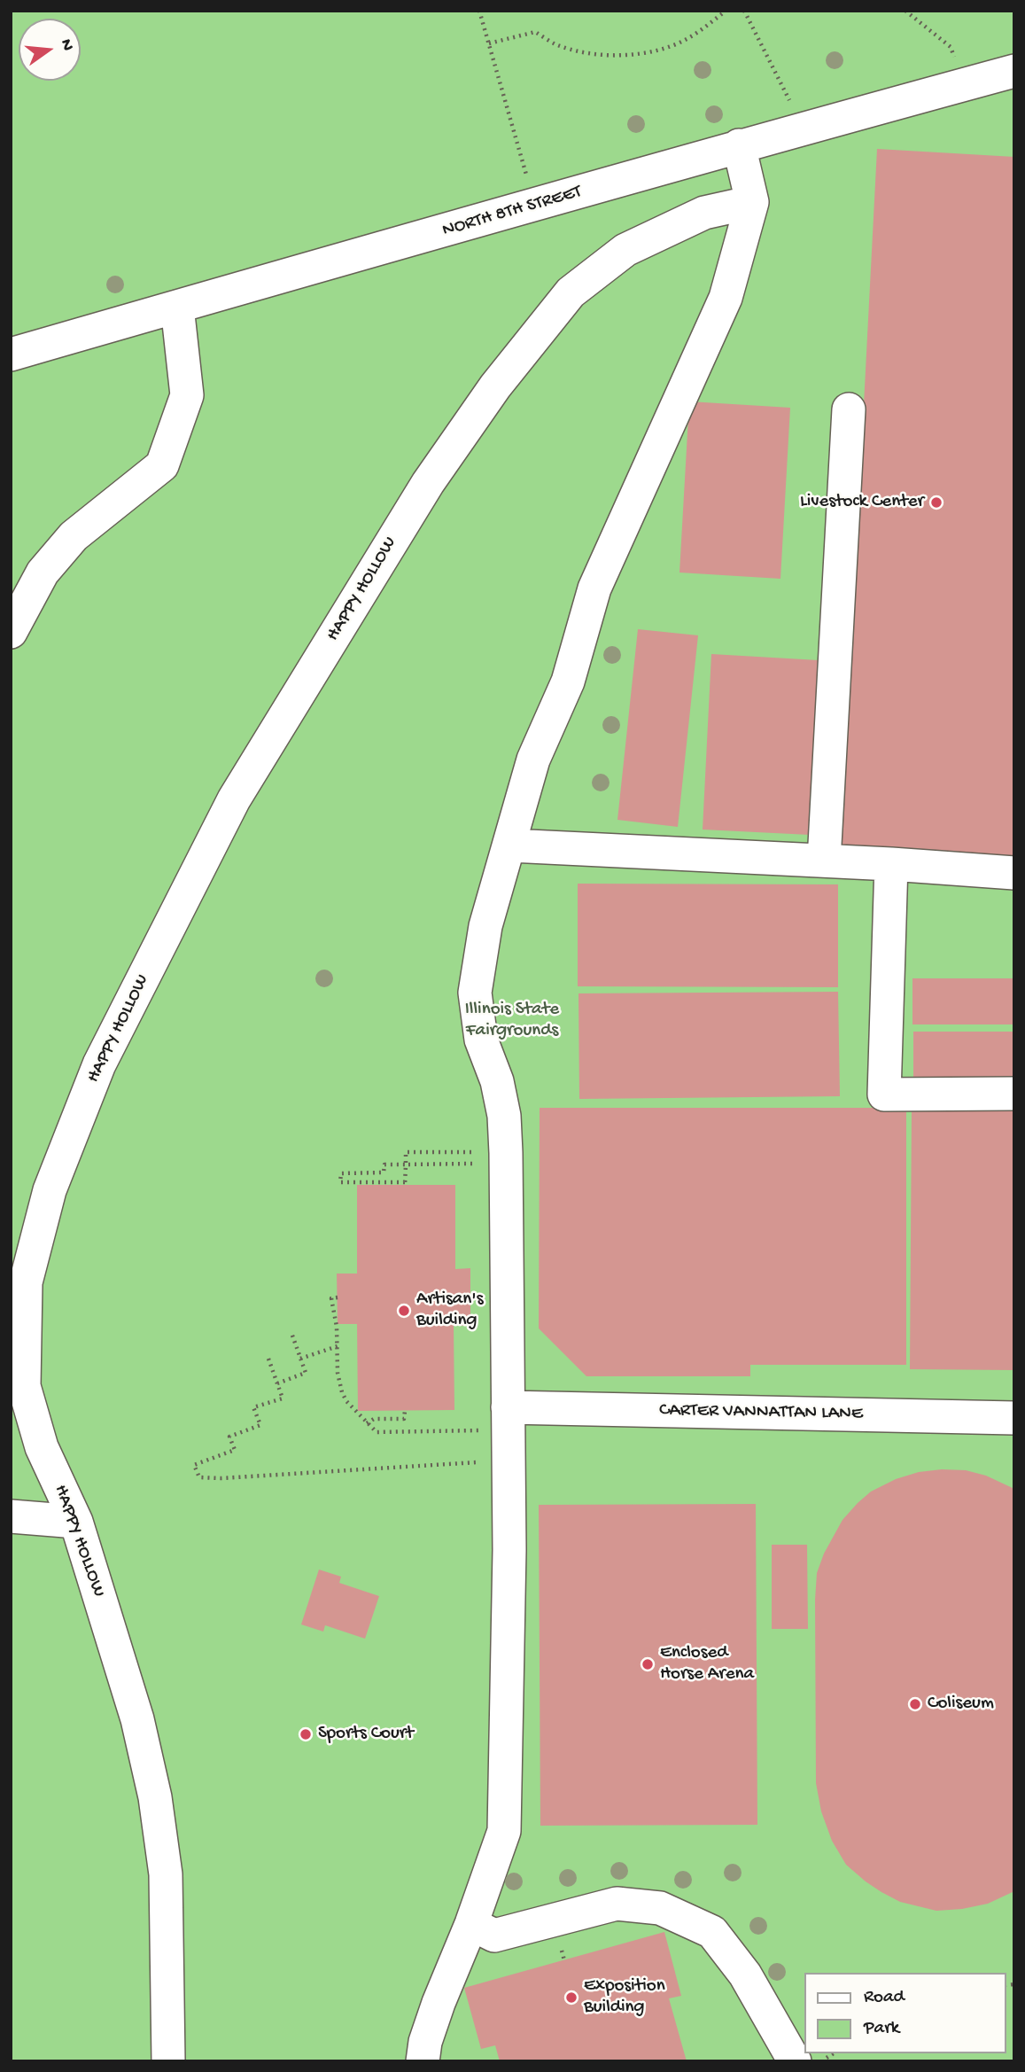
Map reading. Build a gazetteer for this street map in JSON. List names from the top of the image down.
{
  "streets": {
    "street": ["NORTH 8TH STREET", "HAPPY HOLLOW", "CARTER VANNATTAN LANE"]
  },
  "parks": ["Illinois State Fairgrounds"],
  "places": [
    "Livestock Center",
    "Artisan's Building",
    "Enclosed Horse Arena",
    "Coliseum",
    "Sports Court",
    "Exposition Building"
  ],
  "legend": ["Road", "Park"],
  "north": "right"
}
